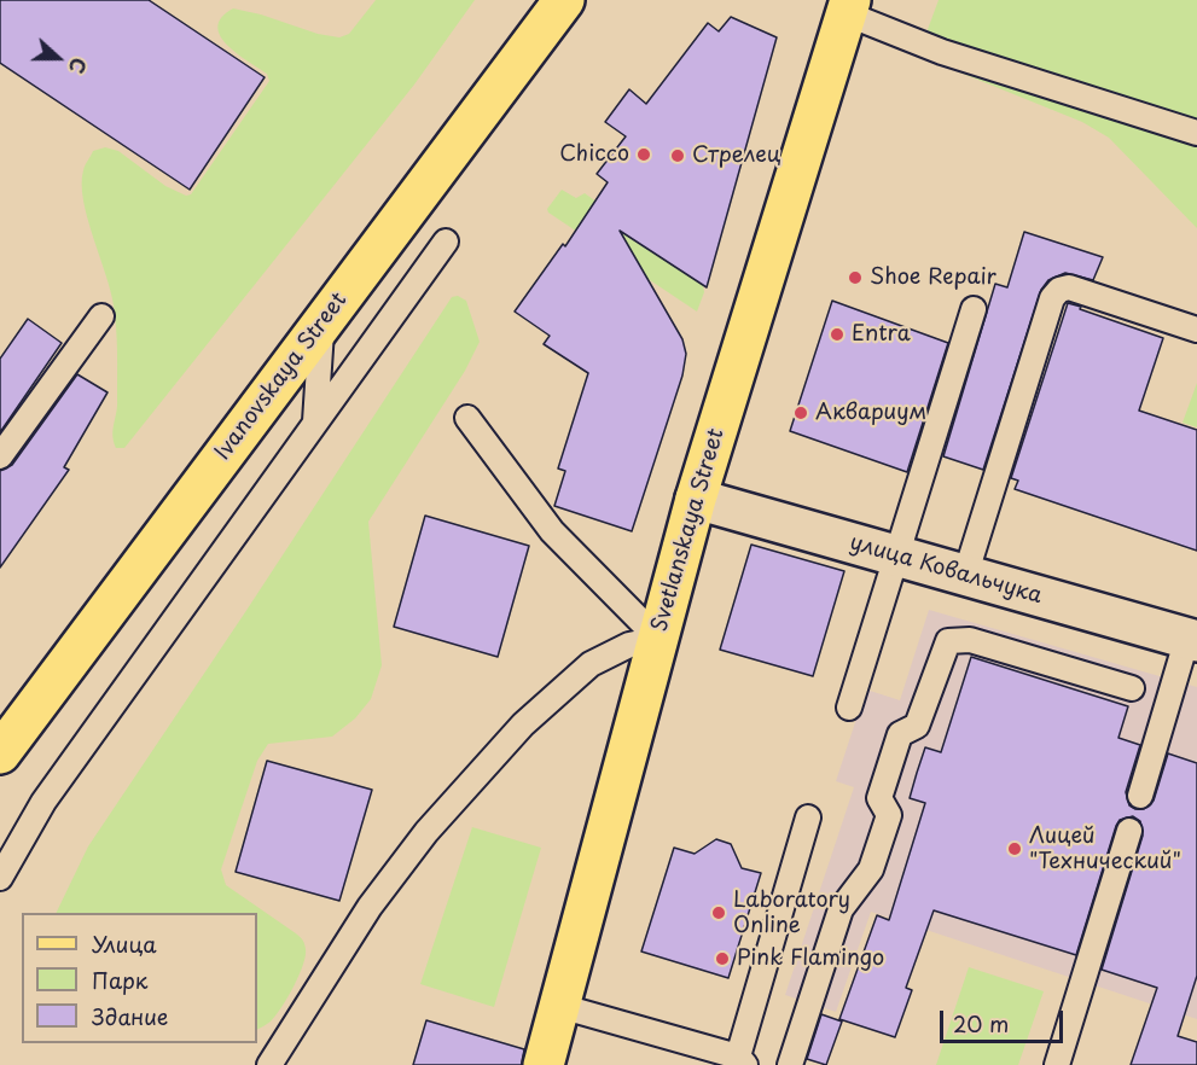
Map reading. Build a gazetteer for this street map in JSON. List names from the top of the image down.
{
  "streets": {
    "main road": ["Ivanovskaya Street", "Svetlanskaya Street", "улица Ковальчука"]
  },
  "crossings": [
    ["Svetlanskaya Street", "улица Ковальчука"]
  ],
  "places": [
    "Chicco",
    "Стрелец",
    "Shoe Repair",
    "Entra",
    "Аквариум",
    "Лицей \"Технический\"",
    "Laboratory Online",
    "Pink Flamingo"
  ],
  "legend": ["Улица", "Парк", "Здание"],
  "scale_bar": "20 m",
  "north": "right"
}
